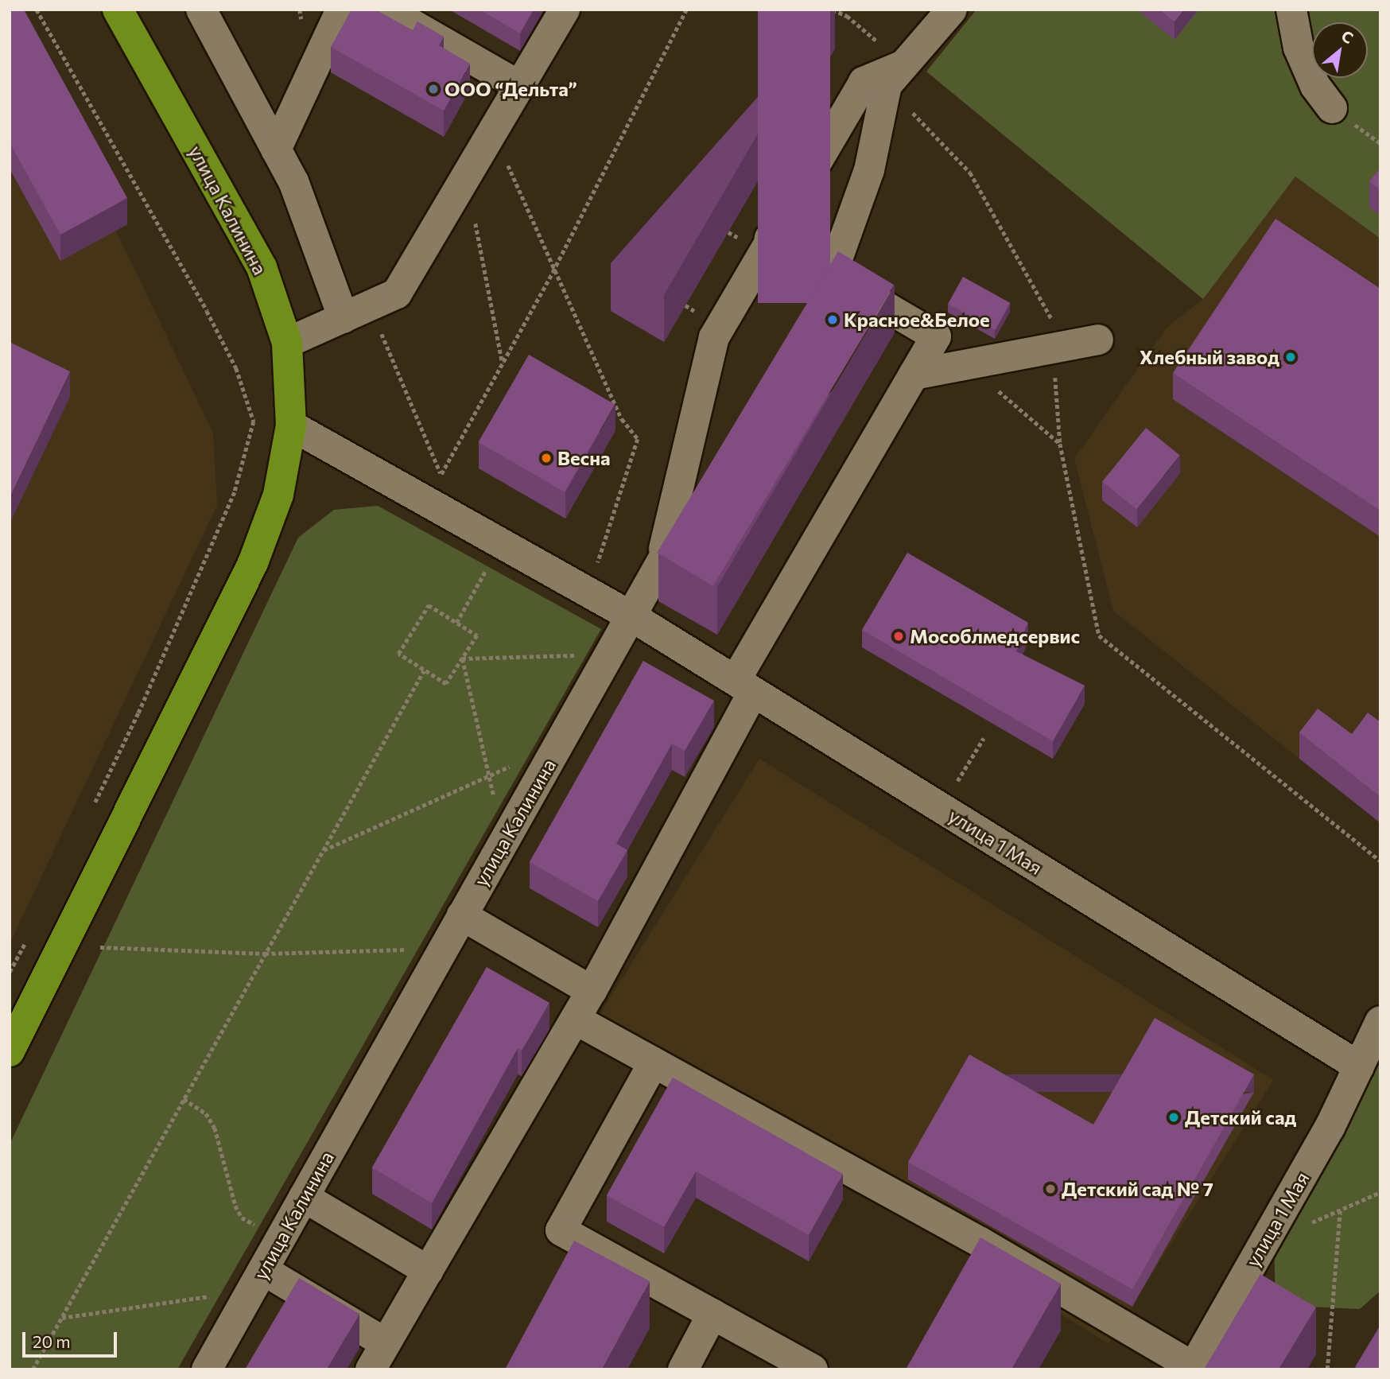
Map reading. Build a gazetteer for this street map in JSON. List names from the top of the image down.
{
  "streets": {
    "highway": ["улица Калинина"],
    "street": ["улица 1 Мая"]
  },
  "crossings": [
    ["улица Калинина", "улица 1 Мая"]
  ],
  "places": [
    "ООО “Дельта”",
    "Красное&Белое",
    "Хлебный завод",
    "Весна",
    "Мособлмедсервис",
    "Детский сад",
    "Детский сад № 7"
  ],
  "scale_bar": "20 m",
  "north": "top right"
}
